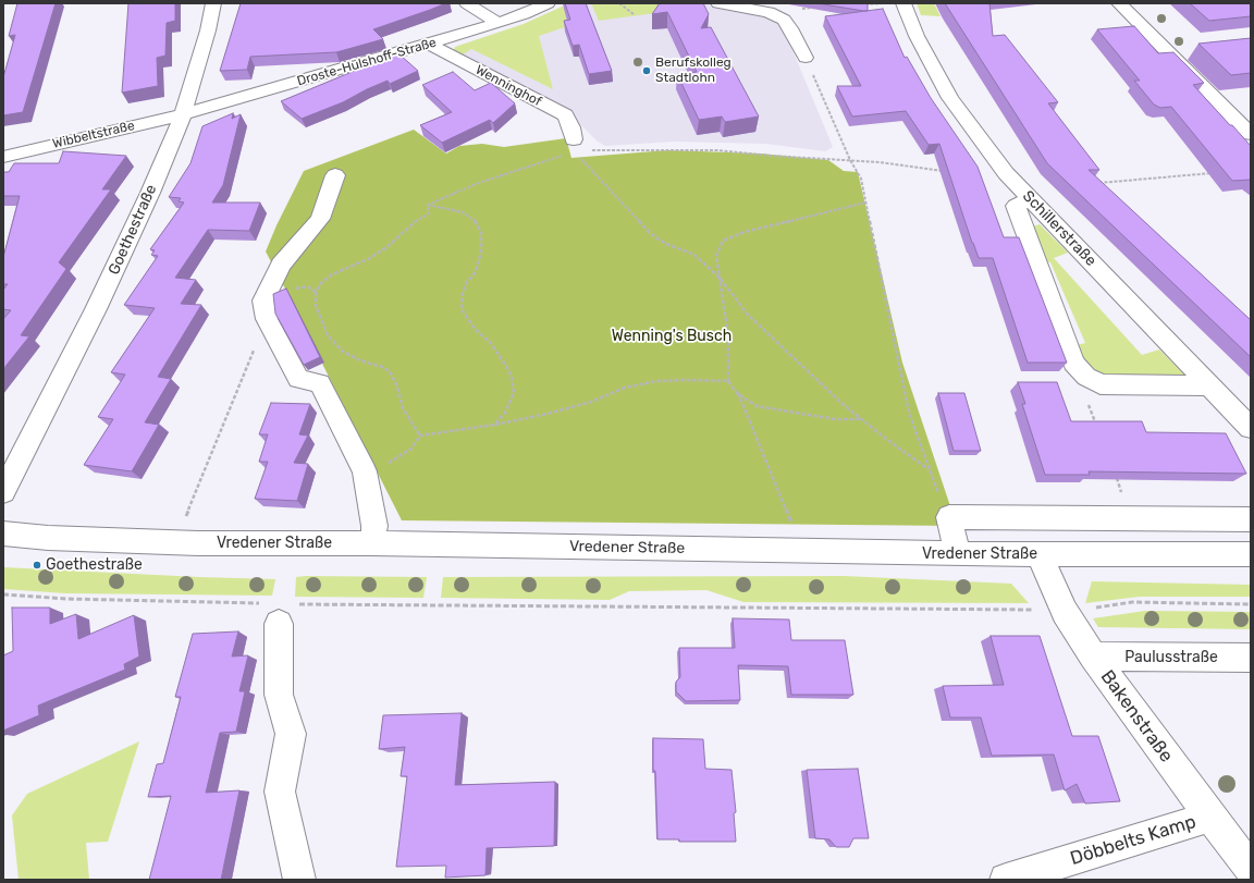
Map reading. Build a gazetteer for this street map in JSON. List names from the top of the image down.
{
  "streets": {
    "street": [
      "Droste-Hülshoff-Straße",
      "Wenninghof",
      "Wibbeltstraße",
      "Schillerstraße",
      "Goethestraße",
      "Vredener Straße",
      "Paulusstraße",
      "Bakenstraße",
      "Döbbelts Kamp"
    ]
  },
  "crossings": [
    ["Droste-Hülshoff-Straße", "Wenninghof"],
    ["Droste-Hülshoff-Straße", "Wibbeltstraße"],
    ["Droste-Hülshoff-Straße", "Goethestraße"],
    ["Wibbeltstraße", "Goethestraße"],
    ["Vredener Straße", "Bakenstraße"],
    ["Paulusstraße", "Bakenstraße"],
    ["Bakenstraße", "Döbbelts Kamp"]
  ],
  "parks": ["Wenning's Busch"],
  "places": ["Berufskolleg Stadtlohn", "Goethestraße"]
}
